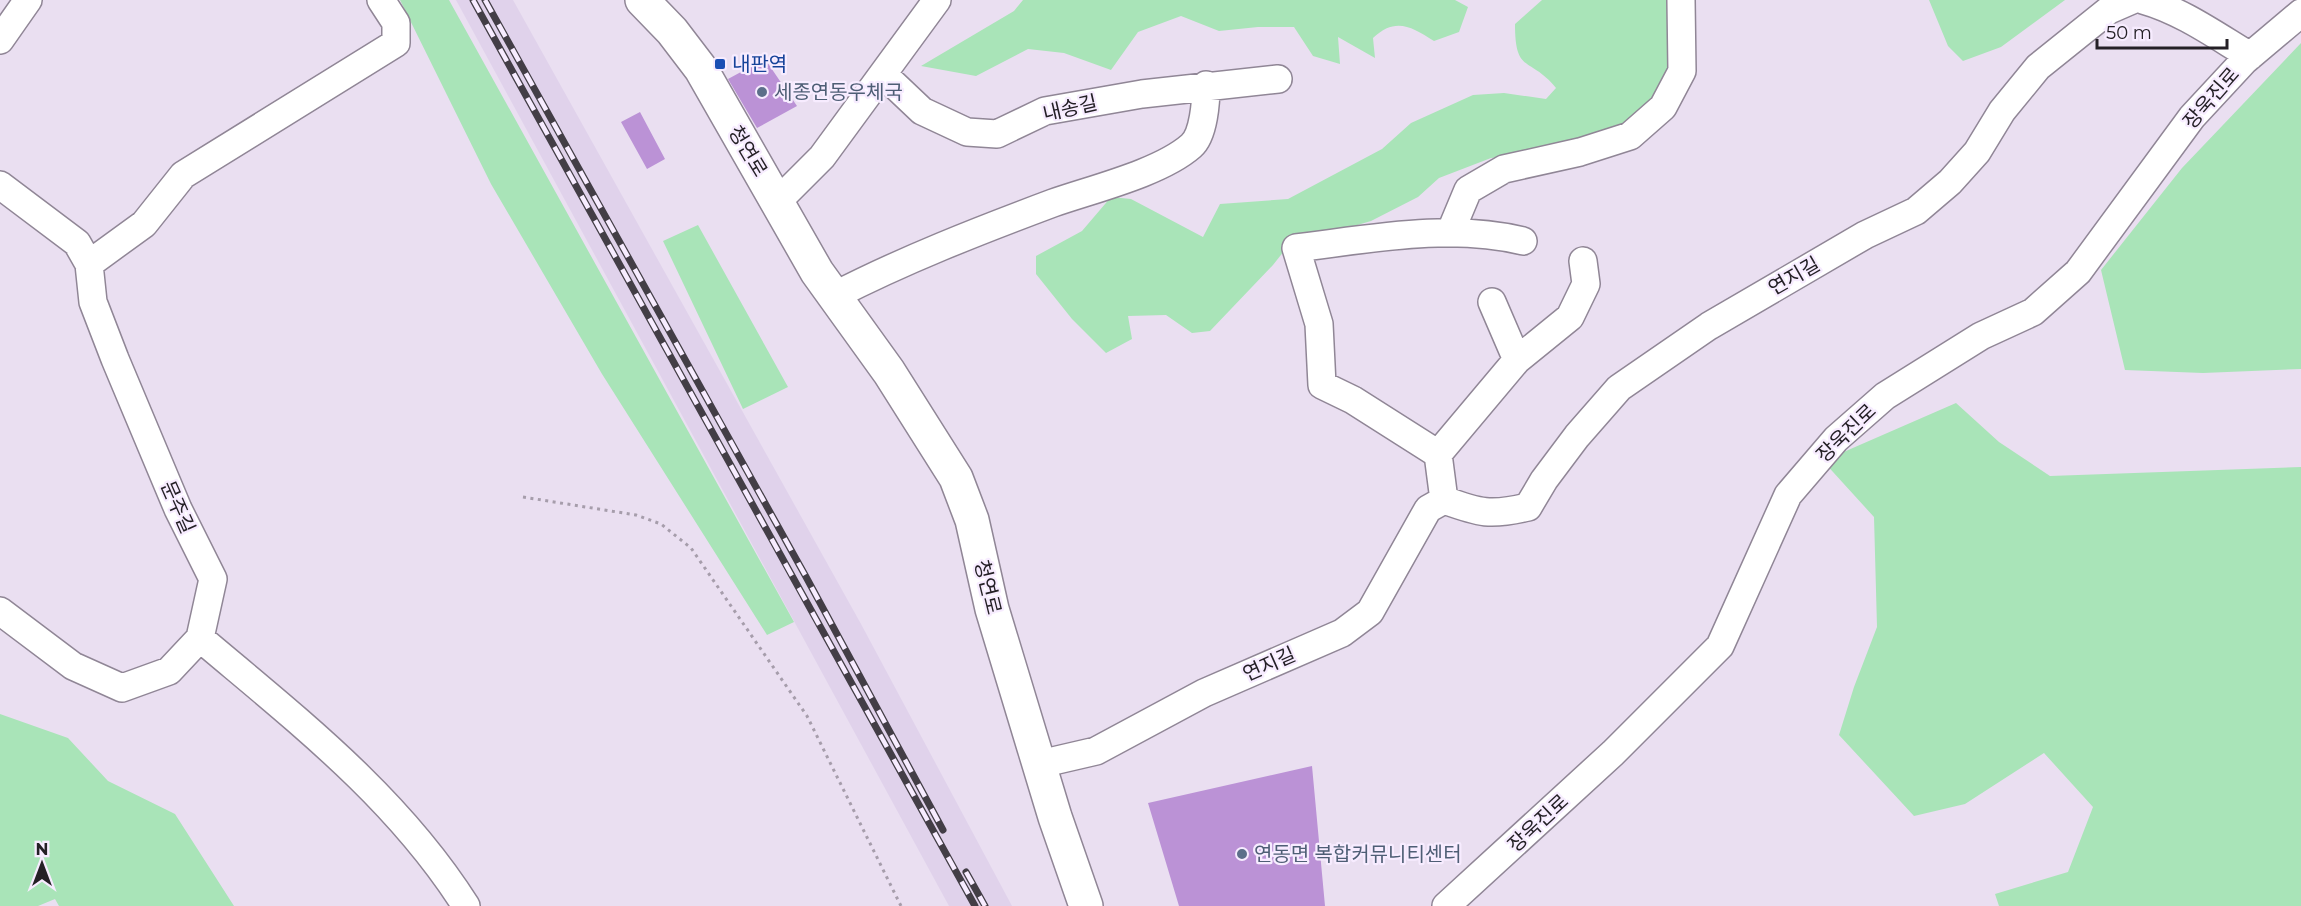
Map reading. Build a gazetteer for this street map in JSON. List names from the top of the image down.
{
  "streets": {
    "main road": ["청연로"],
    "street": [
      "장욱진로",
      "내송길",
      "연지길",
      "문주길"
    ]
  },
  "crossings": [
    ["청연로", "연지길"]
  ],
  "places": {
    "transit": ["내판역"],
    "other": ["세종연동우체국", "연동면 복합커뮤니티센터"]
  },
  "scale_bar": "50 m",
  "north": "top"
}
